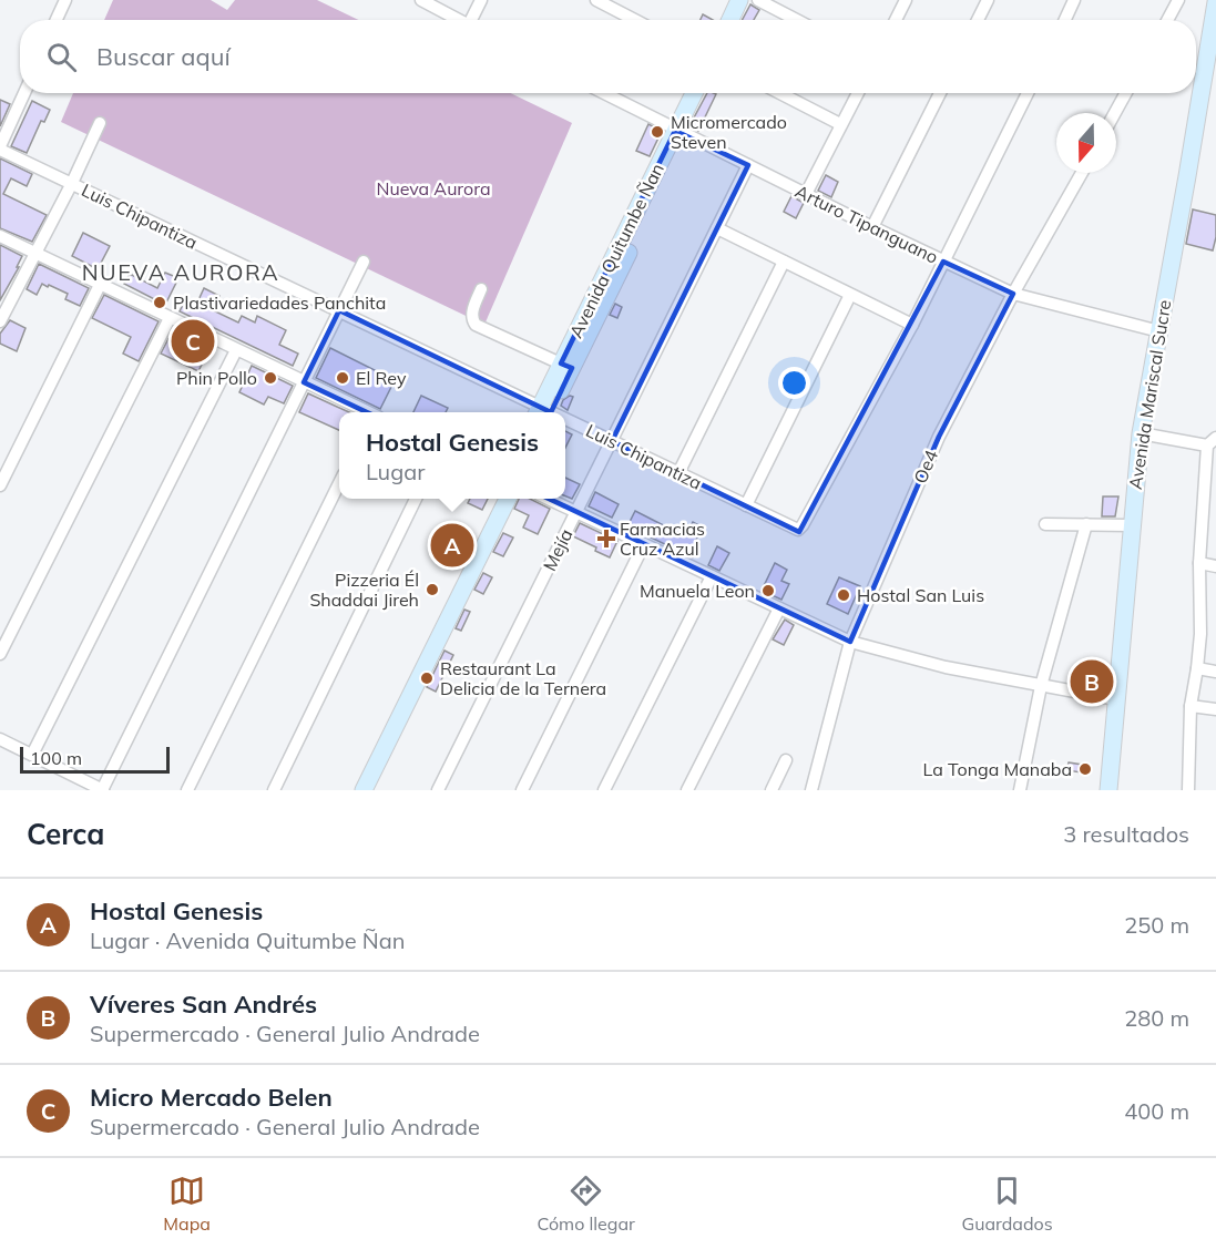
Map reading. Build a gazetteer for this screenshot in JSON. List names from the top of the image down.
{
  "streets": {
    "street": [
      "Luis Chipantiza",
      "Arturo Tipanguano",
      "Avenida Quitumbe Ñan",
      "Avenida Mariscal Sucre",
      "Oe4",
      "Mejía"
    ]
  },
  "crossings": [
    ["Luis Chipantiza", "Arturo Tipanguano"],
    ["Luis Chipantiza", "Mejía"],
    ["Arturo Tipanguano", "Avenida Quitumbe Ñan"],
    ["Arturo Tipanguano", "Avenida Mariscal Sucre"],
    ["Arturo Tipanguano", "Oe4"],
    ["Arturo Tipanguano", "Mejía"]
  ],
  "districts": ["NUEVA AURORA"],
  "parks": ["Nueva Aurora"],
  "places": {
    "other": [
      "Micromercado Steven",
      "Plastivariedades Panchita",
      "Phin Pollo",
      "El Rey",
      "Pizzeria Él Shaddai Jireh",
      "Manuela Leon",
      "Hostal San Luis",
      "Restaurant La Delicia de la Ternera",
      "La Tonga Manaba"
    ],
    "health": ["Farmacias Cruz Azul"]
  },
  "scale_bar": "100 m",
  "north": "bottom",
  "page": {
    "search": "Buscar aquí",
    "pins": ["C", "A", "B"],
    "popup": ["Hostal Genesis", "Lugar"],
    "scale": "100 m",
    "heading": ["Cerca", "3 resultados"],
    "list": [
      {
        "mark": "A",
        "name": "Hostal Genesis",
        "note": "Lugar · Avenida Quitumbe Ñan",
        "value": "250 m"
      },
      {
        "mark": "B",
        "name": "Víveres San Andrés",
        "note": "Supermercado · General Julio Andrade",
        "value": "280 m"
      },
      {
        "mark": "C",
        "name": "Micro Mercado Belen",
        "note": "Supermercado · General Julio Andrade",
        "value": "400 m"
      }
    ],
    "nav": ["Mapa", "Cómo llegar", "Guardados"]
  }
}
